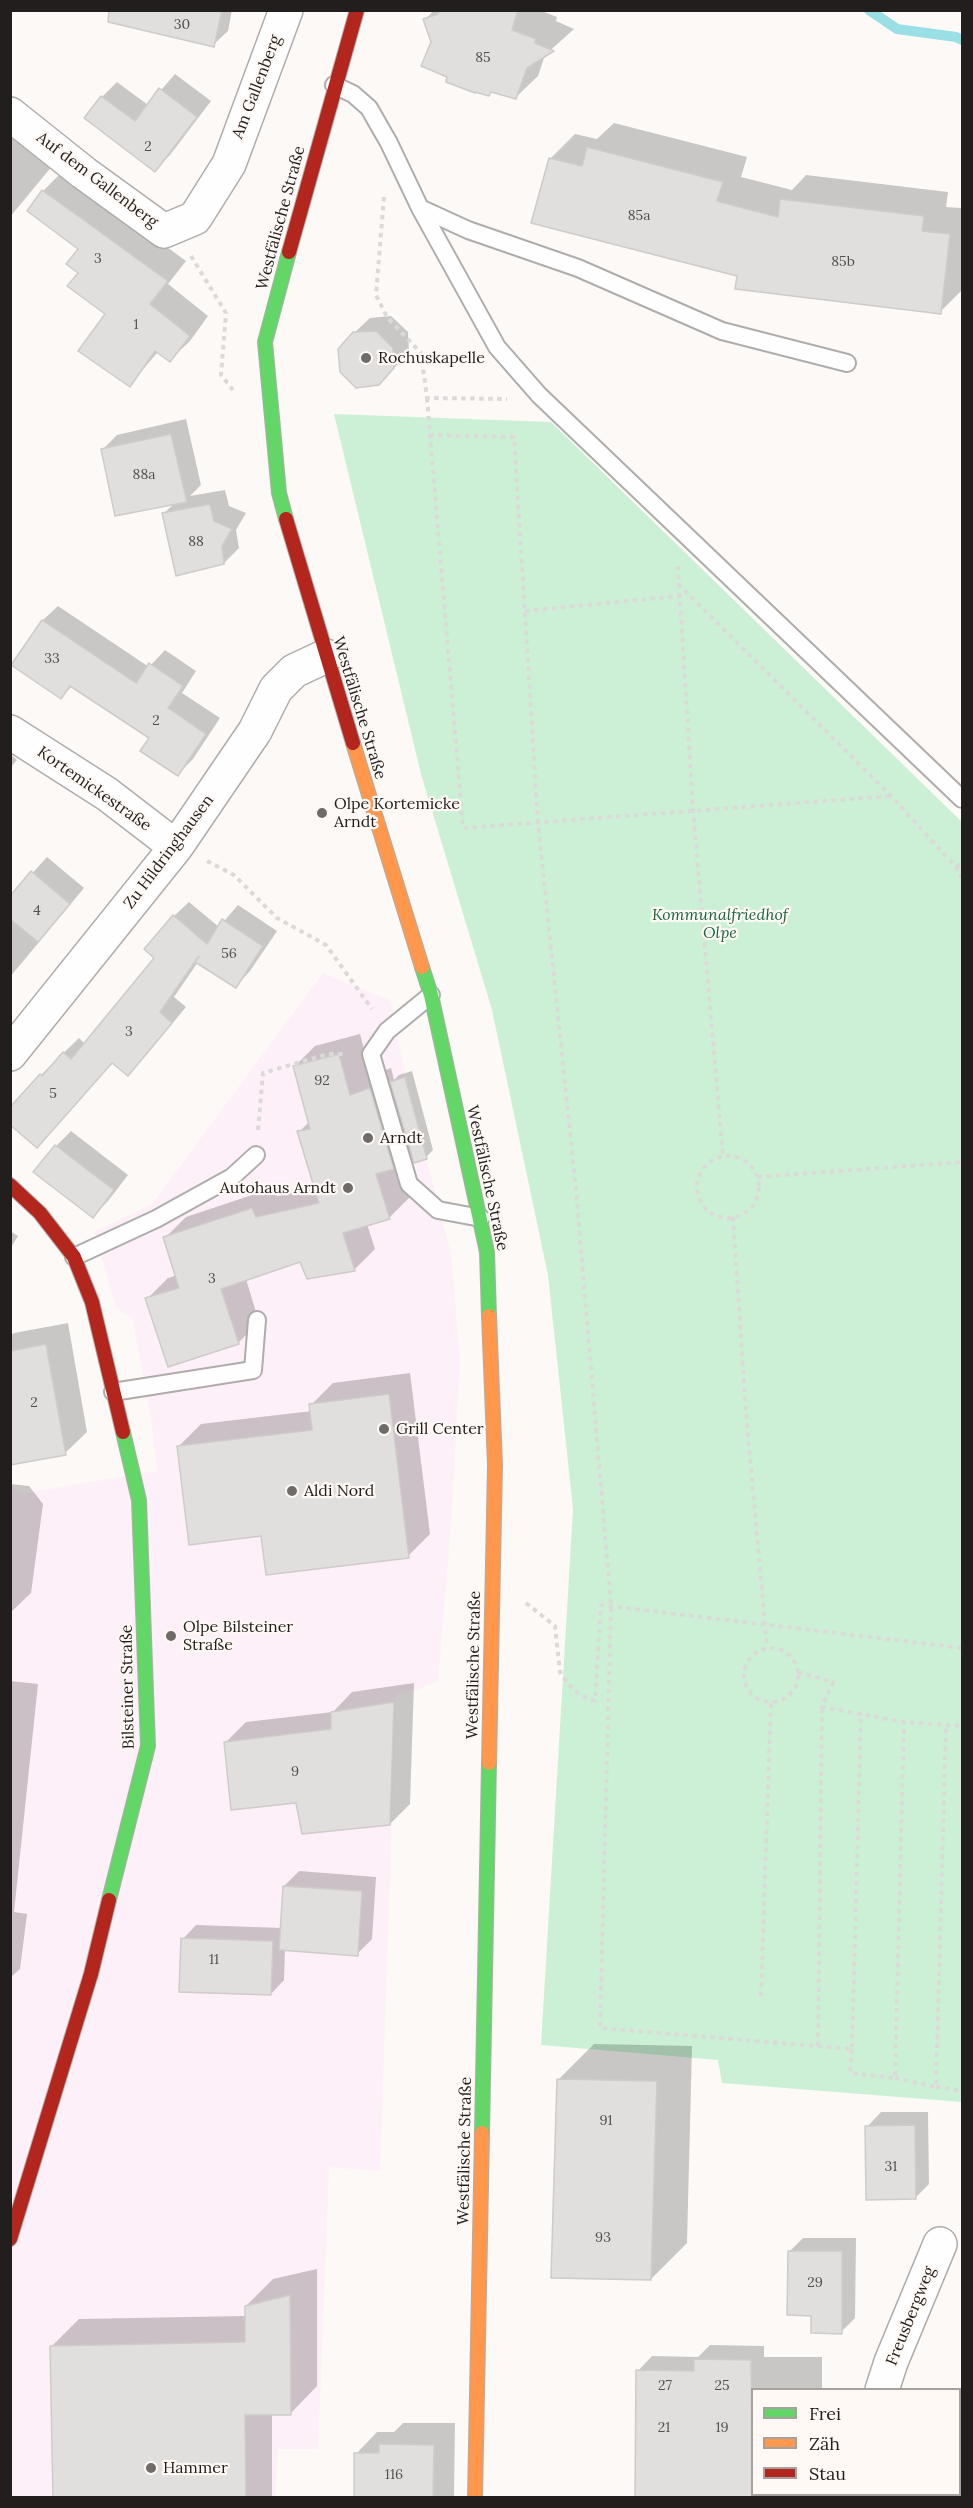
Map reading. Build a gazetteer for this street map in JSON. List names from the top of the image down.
{
  "streets": {
    "street": [
      "Am Gallenberg",
      "Auf dem Gallenberg",
      "Westfälische Straße",
      "Kortemickestraße",
      "Zu Hildringhausen",
      "Bilsteiner Straße",
      "Freusbergweg"
    ]
  },
  "crossings": [
    ["Am Gallenberg", "Auf dem Gallenberg"],
    ["Westfälische Straße", "Zu Hildringhausen"],
    ["Kortemickestraße", "Zu Hildringhausen"]
  ],
  "parks": ["Kommunalfriedhof Olpe"],
  "places": [
    "Rochuskapelle",
    "Olpe Kortemicke Arndt",
    "Arndt",
    "Autohaus Arndt",
    "Grill Center",
    "Aldi Nord",
    "Olpe Bilsteiner Straße",
    "Hammer"
  ],
  "house_numbers": [
    "30",
    "85",
    "2",
    "85a",
    "3",
    "85b",
    "1",
    "88a",
    "88",
    "33",
    "2",
    "4",
    "56",
    "3",
    "92",
    "5",
    "3",
    "2",
    "9",
    "11",
    "91",
    "31",
    "93",
    "29",
    "27",
    "25",
    "21",
    "19",
    "116"
  ],
  "legend": ["Frei", "Zäh", "Stau"]
}
